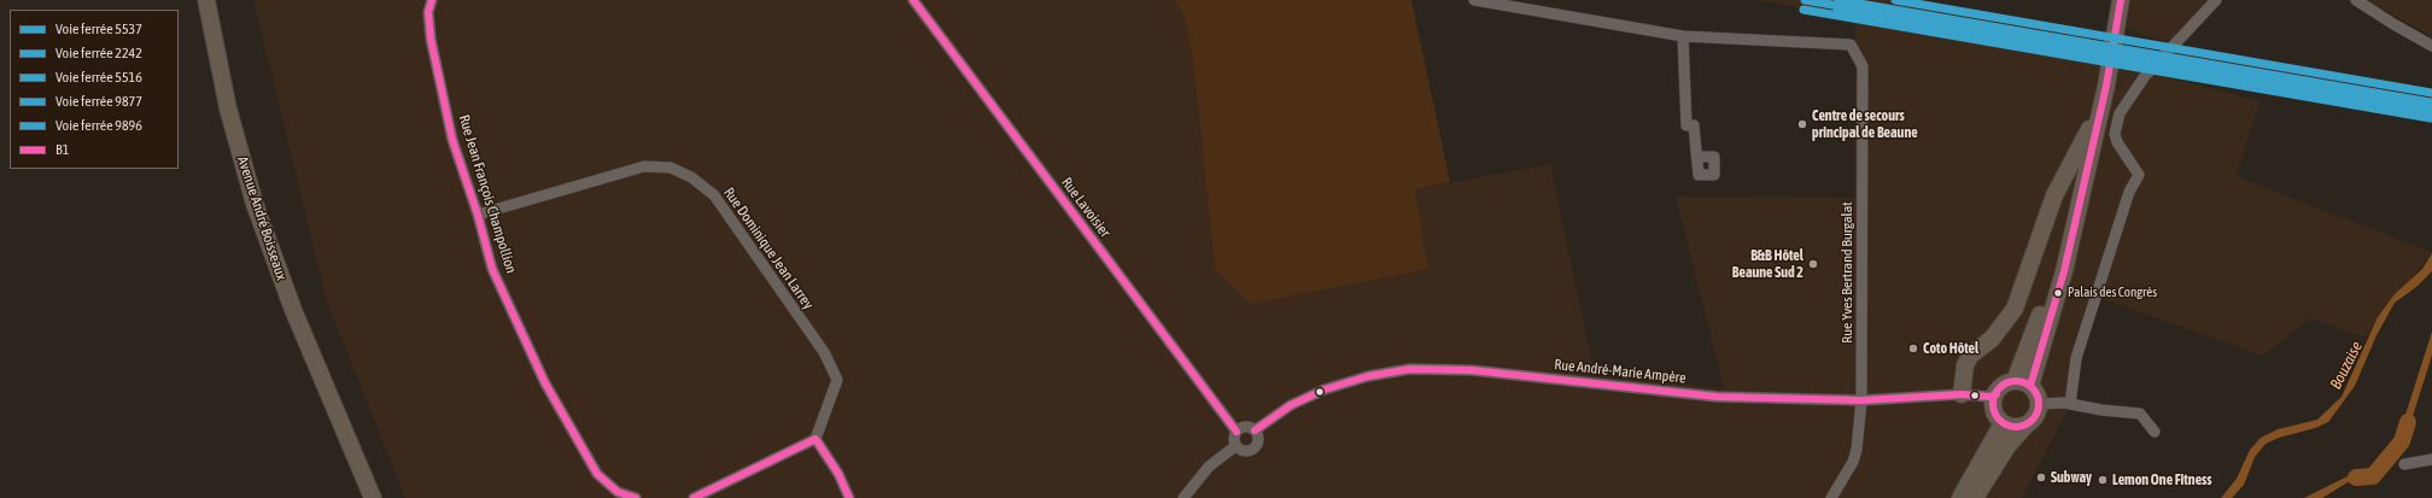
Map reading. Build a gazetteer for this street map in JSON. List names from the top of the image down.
{
  "streets": {
    "main road": ["Avenue André Boisseaux"],
    "street": [
      "Rue Jean François Champollion",
      "Rue Lavoisier",
      "Rue Dominique Jean Larrey",
      "Rue Yves Bertrand Burgalat",
      "Rue André-Marie Ampère"
    ]
  },
  "crossings": [
    ["Rue Jean François Champollion", "Rue Dominique Jean Larrey"],
    ["Rue Lavoisier", "Rue André-Marie Ampère"],
    ["Rue Yves Bertrand Burgalat", "Rue André-Marie Ampère"]
  ],
  "water": ["Bouzaise"],
  "places": [
    "Centre de secours principal de Beaune",
    "B&B Hôtel Beaune Sud 2",
    "Palais des Congrès",
    "Coto Hôtel",
    "Subway",
    "Lemon One Fitness"
  ],
  "lines": [
    "rail line 5537",
    "rail line 2242",
    "rail line 9896",
    "transit line B1",
    "rail line 5516",
    "rail line 9877"
  ],
  "legend": [
    "Voie ferrée 5537",
    "Voie ferrée 2242",
    "Voie ferrée 5516",
    "Voie ferrée 9877",
    "Voie ferrée 9896",
    "B1"
  ]
}
